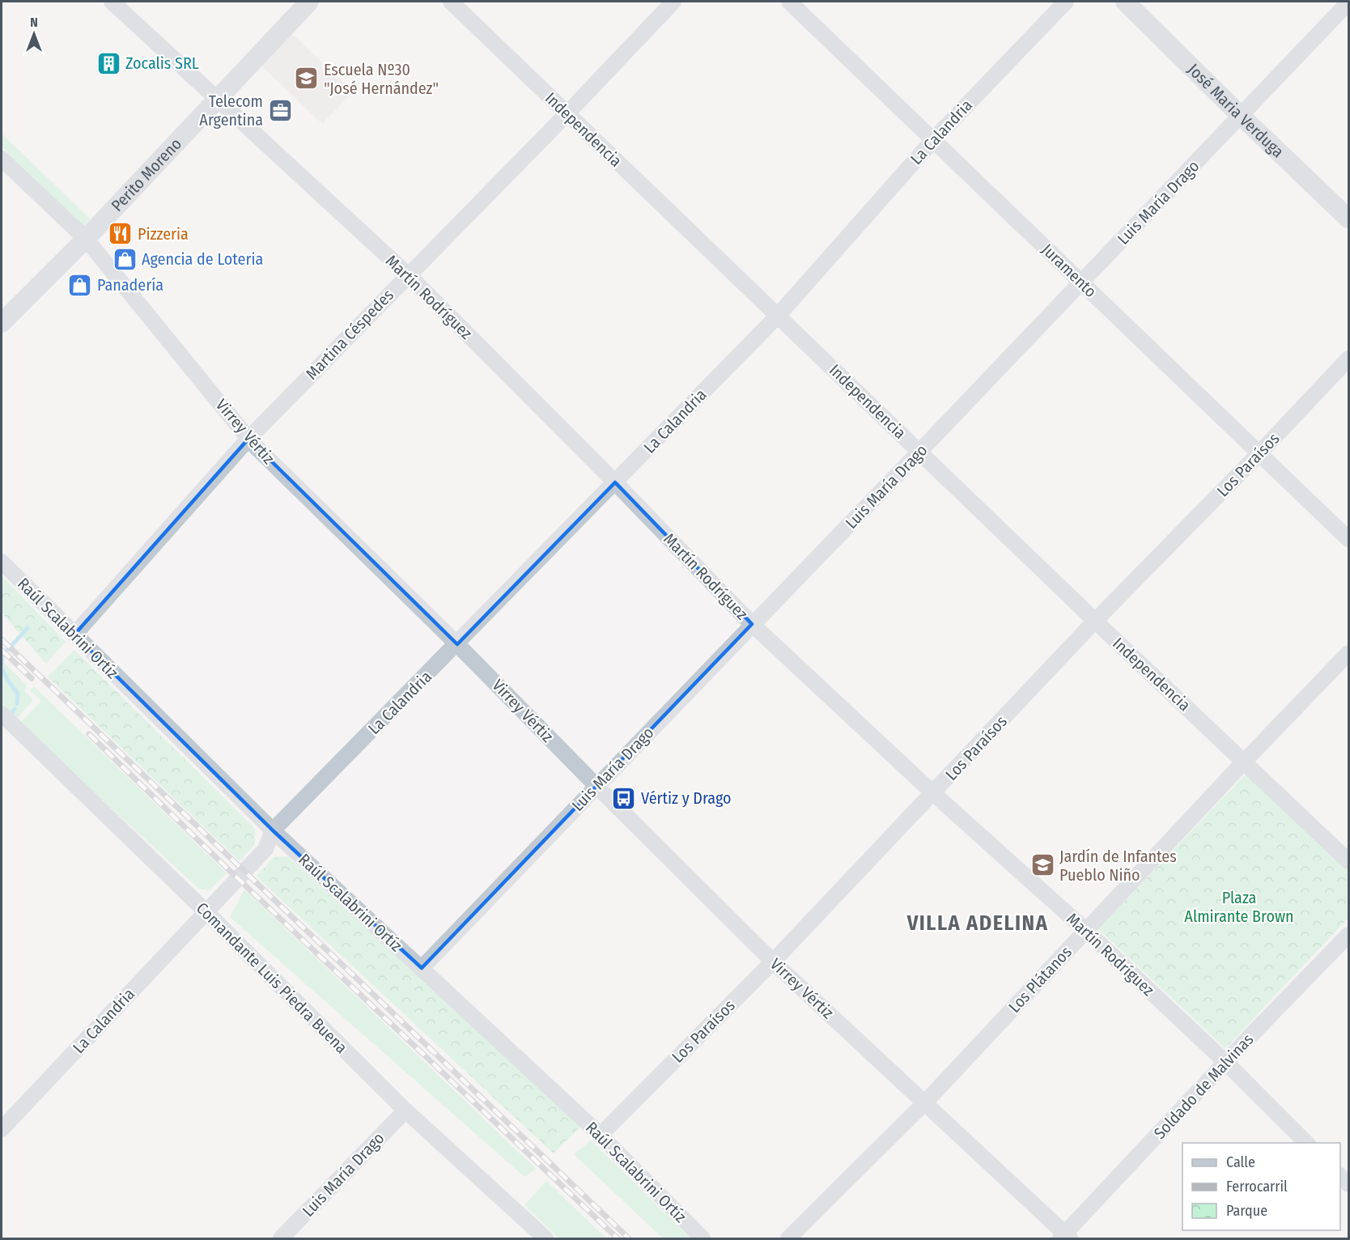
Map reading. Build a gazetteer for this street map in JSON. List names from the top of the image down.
{
  "streets": {
    "street": [
      "José Maria Verduga",
      "Independencia",
      "La Calandria",
      "Perito Moreno",
      "Luis María Drago",
      "Juramento",
      "Martín Rodríguez",
      "Martina Céspedes",
      "Virrey Vértiz",
      "Los Paraísos",
      "Raúl Scalabrini Ortíz",
      "Comandante Luis Piedra Buena",
      "Los Plátanos",
      "Soldado de Malvinas"
    ]
  },
  "crossings": [
    ["José Maria Verduga", "Luis María Drago"],
    ["Independencia", "La Calandria"],
    ["Independencia", "Luis María Drago"],
    ["Independencia", "Martina Céspedes"],
    ["Independencia", "Los Paraísos"],
    ["Independencia", "Los Plátanos"],
    ["La Calandria", "Juramento"],
    ["La Calandria", "Martín Rodríguez"],
    ["La Calandria", "Virrey Vértiz"],
    ["La Calandria", "Raúl Scalabrini Ortíz"],
    ["La Calandria", "Comandante Luis Piedra Buena"],
    ["Perito Moreno", "Martín Rodríguez"],
    ["Perito Moreno", "Virrey Vértiz"],
    ["Luis María Drago", "Juramento"],
    ["Luis María Drago", "Martín Rodríguez"],
    ["Luis María Drago", "Virrey Vértiz"],
    ["Luis María Drago", "Raúl Scalabrini Ortíz"],
    ["Luis María Drago", "Comandante Luis Piedra Buena"],
    ["Juramento", "Los Paraísos"],
    ["Martín Rodríguez", "Martina Céspedes"],
    ["Martín Rodríguez", "Los Paraísos"],
    ["Martín Rodríguez", "Los Plátanos"],
    ["Martín Rodríguez", "Soldado de Malvinas"],
    ["Martina Céspedes", "Virrey Vértiz"],
    ["Martina Céspedes", "Raúl Scalabrini Ortíz"],
    ["Virrey Vértiz", "Los Paraísos"],
    ["Virrey Vértiz", "Los Plátanos"],
    ["Virrey Vértiz", "Soldado de Malvinas"],
    ["Los Paraísos", "Raúl Scalabrini Ortíz"]
  ],
  "districts": ["VILLA ADELINA"],
  "parks": ["Plaza Almirante Brown"],
  "places": {
    "building": ["Zocalis SRL"],
    "school or university": ["Escuela Nº30 \"José Hernández\"", "Jardín de Infantes Pueblo Niño"],
    "office": ["Telecom Argentina"],
    "restaurant": ["Pizzeria"],
    "shop": ["Agencia de Loteria", "Panadería"],
    "bus stop": ["Vértiz y Drago"]
  },
  "legend": ["Calle", "Ferrocarril", "Parque"],
  "north": "top"
}
